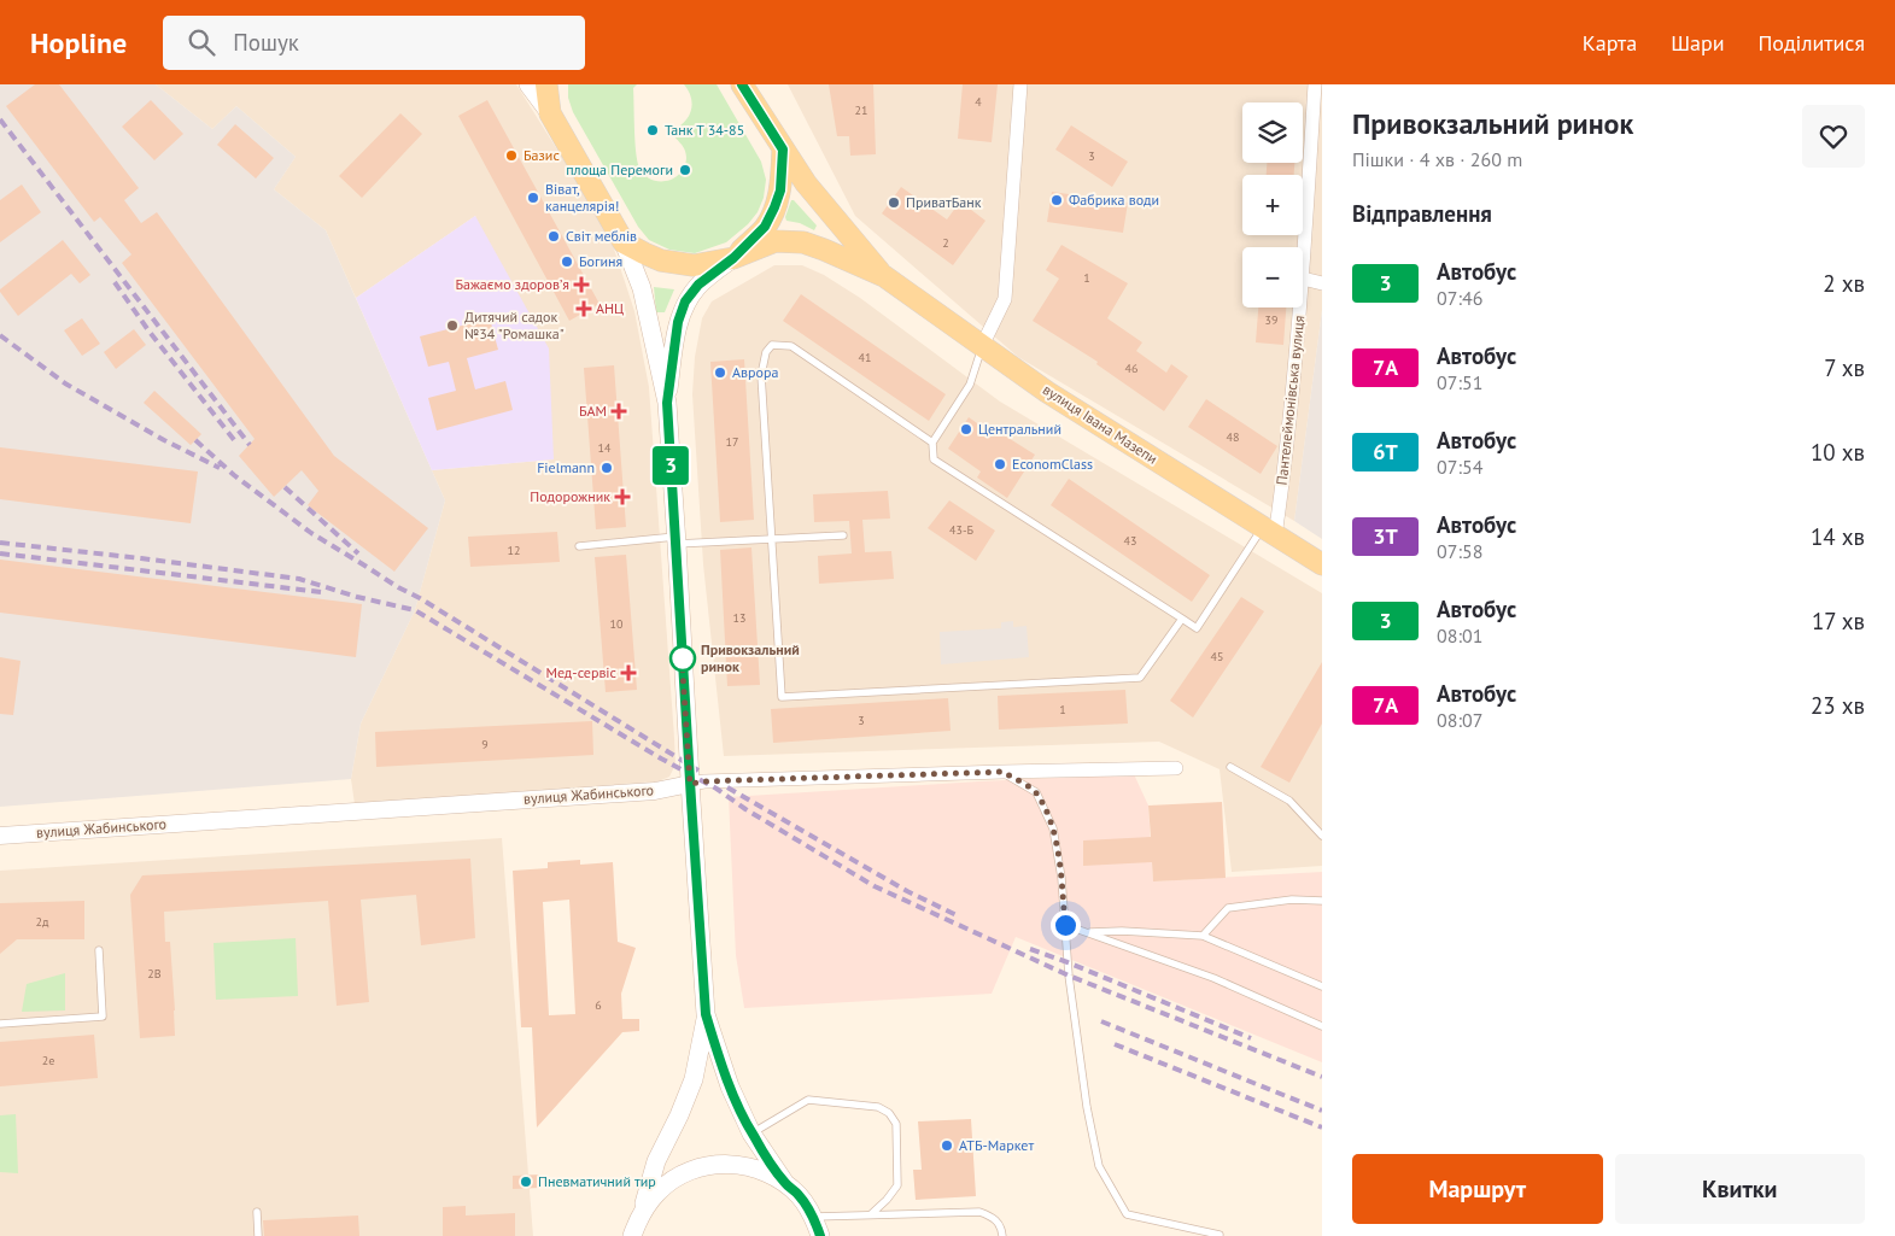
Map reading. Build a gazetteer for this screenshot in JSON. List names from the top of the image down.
{
  "streets": {
    "main road": ["вулиця Івана Мазепи"],
    "street": ["Пантелеймонівська вулиця", "вулиця Жабинського"]
  },
  "crossings": [
    ["Пантелеймонівська вулиця", "вулиця Івана Мазепи"]
  ],
  "places": {
    "other": [
      "Танк Т 34-85",
      "Базис",
      "площа Перемоги",
      "Віват, канцелярія!",
      "Фабрика води",
      "ПриватБанк",
      "Світ меблів",
      "Богиня",
      "Дитячий садок №34 \"Ромашка\"",
      "Аврора",
      "Центральний",
      "EconomClass",
      "Fielmann",
      "Привокзальний ринок",
      "АТБ-Маркет",
      "Пневматичний тир"
    ],
    "health": [
      "Бажаємо здоровʼя",
      "АНЦ",
      "БАМ",
      "Подорожник",
      "Мед-сервіс"
    ]
  },
  "lines": ["bus line 3"],
  "house_numbers": [
    "4",
    "21",
    "3",
    "2",
    "1",
    "39",
    "41",
    "46",
    "48",
    "17",
    "14",
    "43-Б",
    "43",
    "12",
    "13",
    "10",
    "45",
    "1",
    "3",
    "9",
    "2д",
    "2В",
    "6",
    "2е"
  ],
  "page": {
    "header": "Hopline",
    "search": "Пошук",
    "nav": ["Карта", "Шари", "Поділитися"],
    "on_map": "3",
    "heading": [
      ["Привокзальний ринок", "Пішки · 4 хв · 260 m"],
      "Відправлення"
    ],
    "map_buttons": ["+", "−"],
    "list": [
      {
        "mark": "3",
        "name": "Автобус",
        "note": "07:46",
        "value": "2 хв"
      },
      {
        "mark": "7А",
        "name": "Автобус",
        "note": "07:51",
        "value": "7 хв"
      },
      {
        "mark": "6Т",
        "name": "Автобус",
        "note": "07:54",
        "value": "10 хв"
      },
      {
        "mark": "3Т",
        "name": "Автобус",
        "note": "07:58",
        "value": "14 хв"
      },
      {
        "mark": "3",
        "name": "Автобус",
        "note": "08:01",
        "value": "17 хв"
      },
      {
        "mark": "7А",
        "name": "Автобус",
        "note": "08:07",
        "value": "23 хв"
      }
    ],
    "buttons": ["Маршрут", "Квитки"]
  }
}
